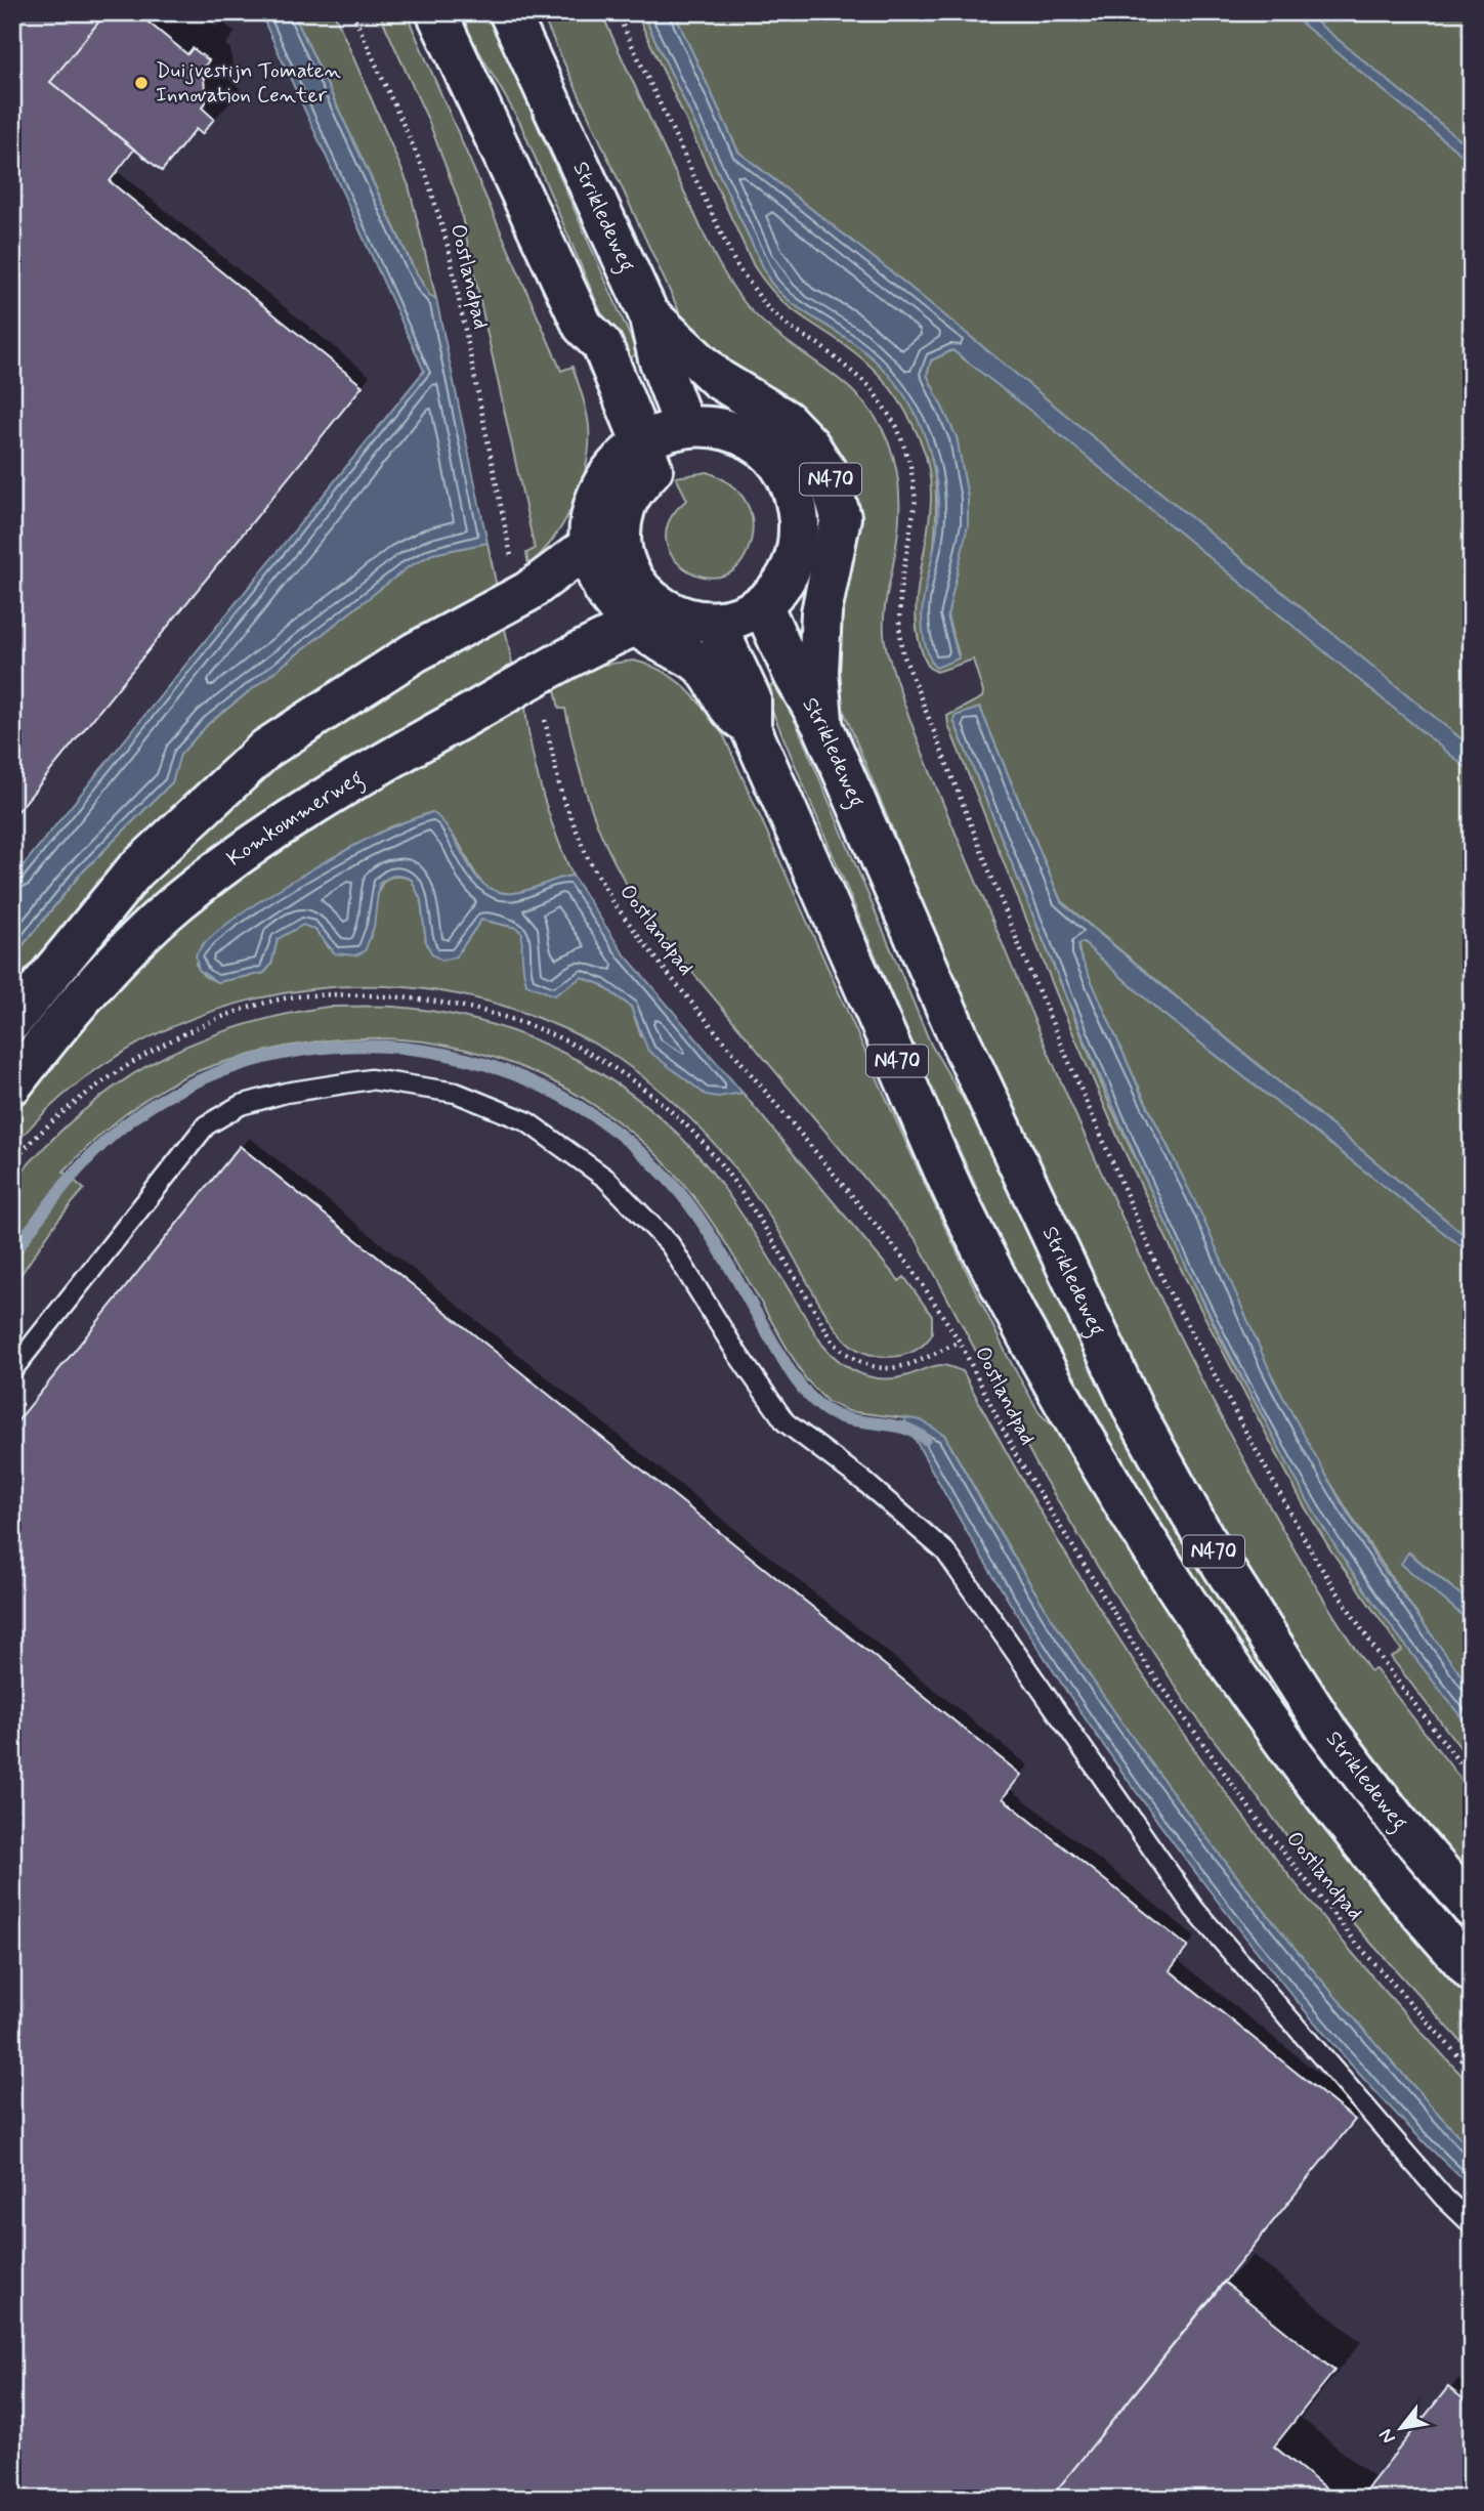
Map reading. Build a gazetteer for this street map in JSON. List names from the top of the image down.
{
  "streets": {
    "main road": ["Strikledeweg", "N470", "Komkommerweg"],
    "path": ["Oostlandpad"]
  },
  "crossings": [
    ["Strikledeweg", "N470"],
    ["Strikledeweg", "Komkommerweg"],
    ["N470", "Komkommerweg"]
  ],
  "places": ["Duijvestijn Tomaten Innovation Center"],
  "north": "bottom left"
}
